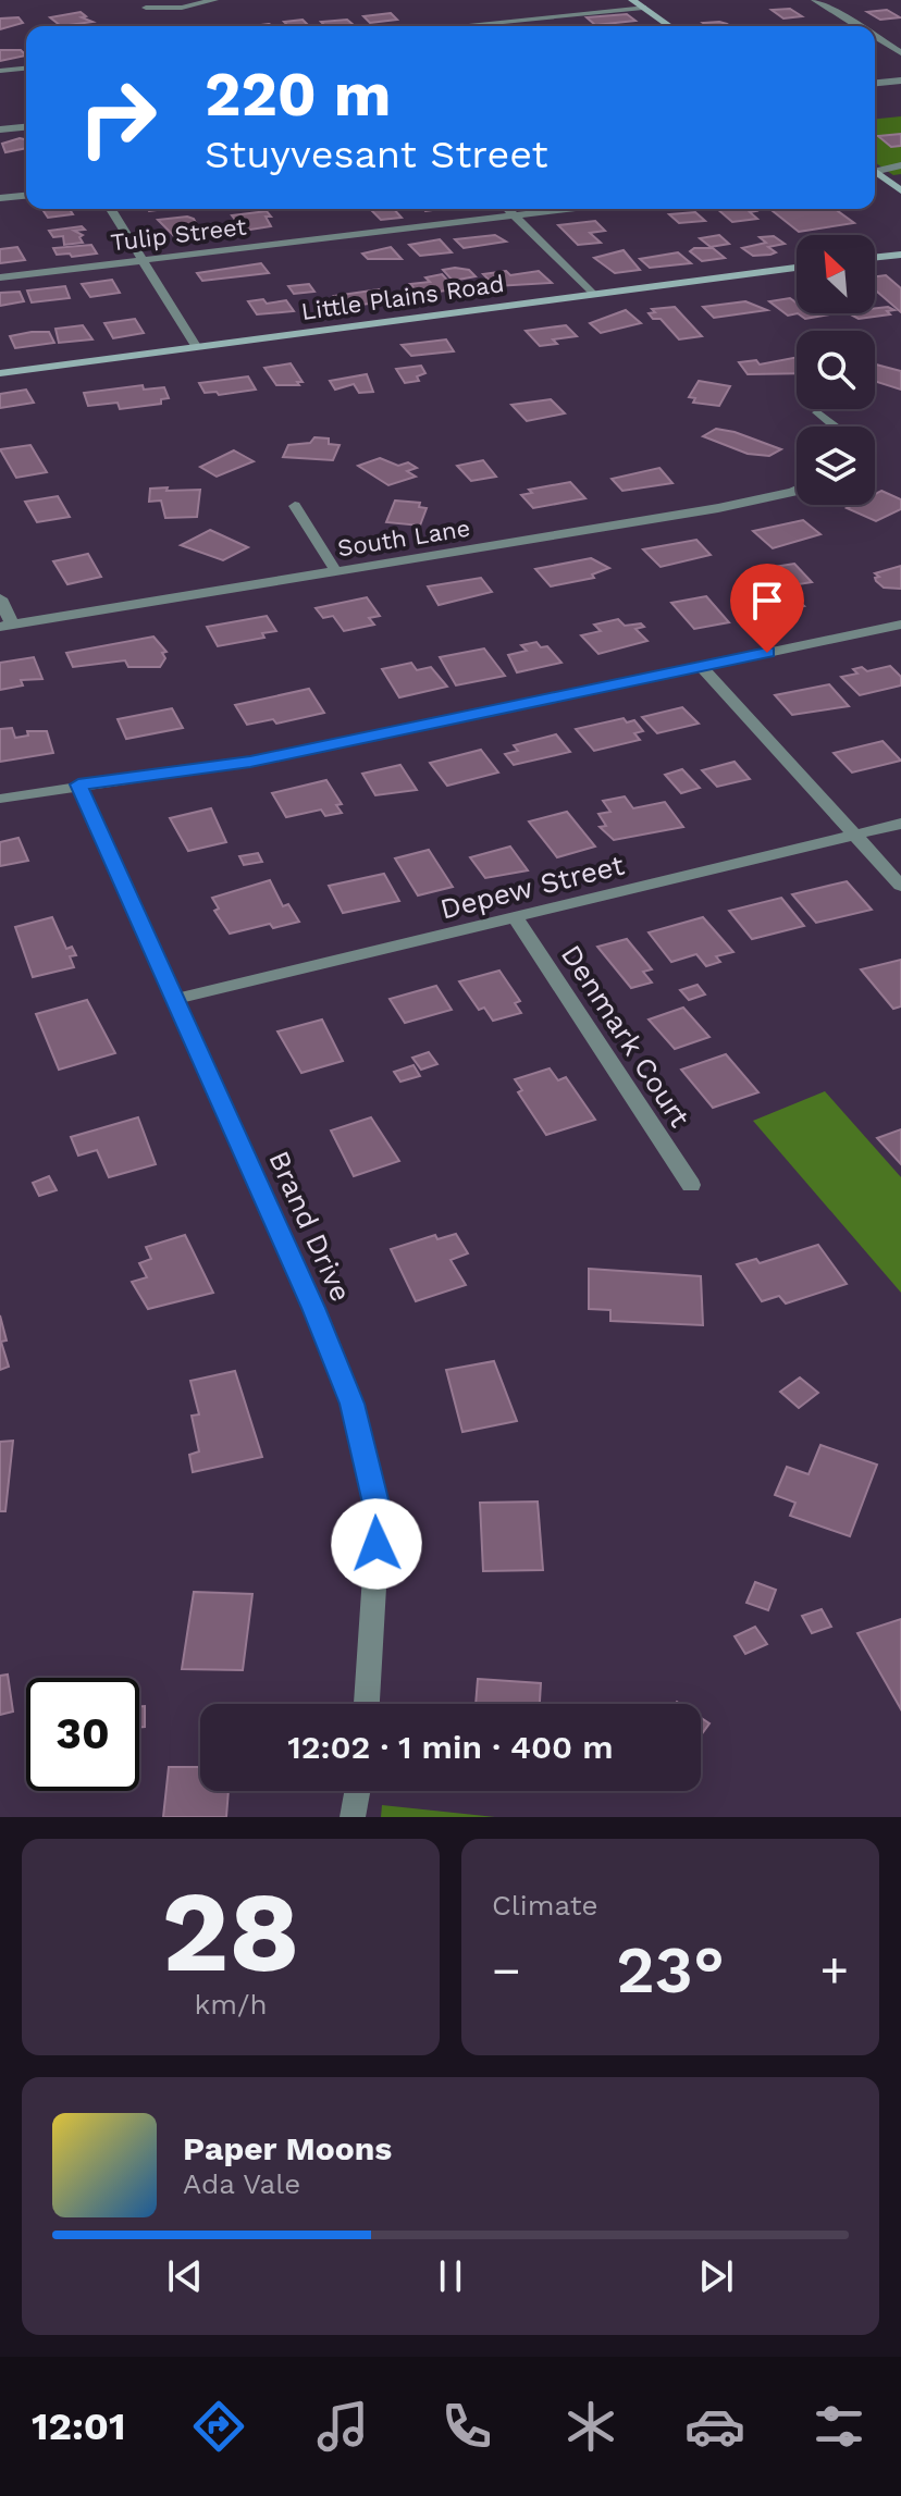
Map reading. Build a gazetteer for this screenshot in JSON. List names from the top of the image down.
{
  "streets": {
    "street": [
      "Tulip Street",
      "Little Plains Road",
      "South Lane",
      "Depew Street",
      "Denmark Court",
      "Brand Drive"
    ]
  },
  "crossings": [
    ["Depew Street", "Denmark Court"],
    ["Depew Street", "Brand Drive"]
  ],
  "north": "top left",
  "page": {
    "turn": ["220 m", "Stuyvesant Street"],
    "limit": "30",
    "trip": "12:02 · 1 min · 400 m",
    "tile": [
      ["28", "km/h"],
      "Climate"
    ],
    "heat": ["−", "23°", "+"],
    "song": ["Paper Moons", "Ada Vale"],
    "tabs": "12:01"
  }
}
